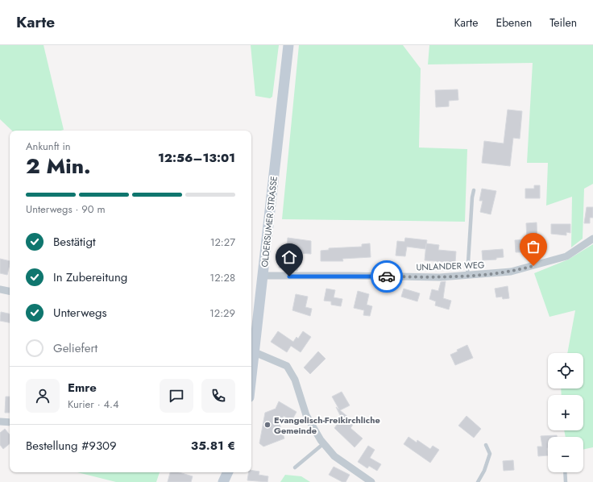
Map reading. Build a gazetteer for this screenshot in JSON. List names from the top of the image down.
{
  "streets": {
    "main road": ["OLDERSUMER STRASSE"],
    "street": ["UNLANDER WEG"]
  },
  "crossings": [
    ["OLDERSUMER STRASSE", "UNLANDER WEG"]
  ],
  "places": ["Evangelisch-Freikirchliche Gemeinde"],
  "page": {
    "header": "Karte",
    "nav": ["Karte", "Ebenen", "Teilen"],
    "heading": ["2 Min.", "Ankunft in", "12:56–13:01"],
    "panel": [
      "Emre",
      "Kurier · 4.4",
      "Bestellung #9309",
      "35.81 €"
    ],
    "bar": "Unterwegs · 90 m",
    "list": [
      ["Bestätigt", "12:27"],
      ["In Zubereitung", "12:28"],
      ["Unterwegs", "12:29"],
      "Geliefert"
    ],
    "map_buttons": ["+", "−"]
  }
}
